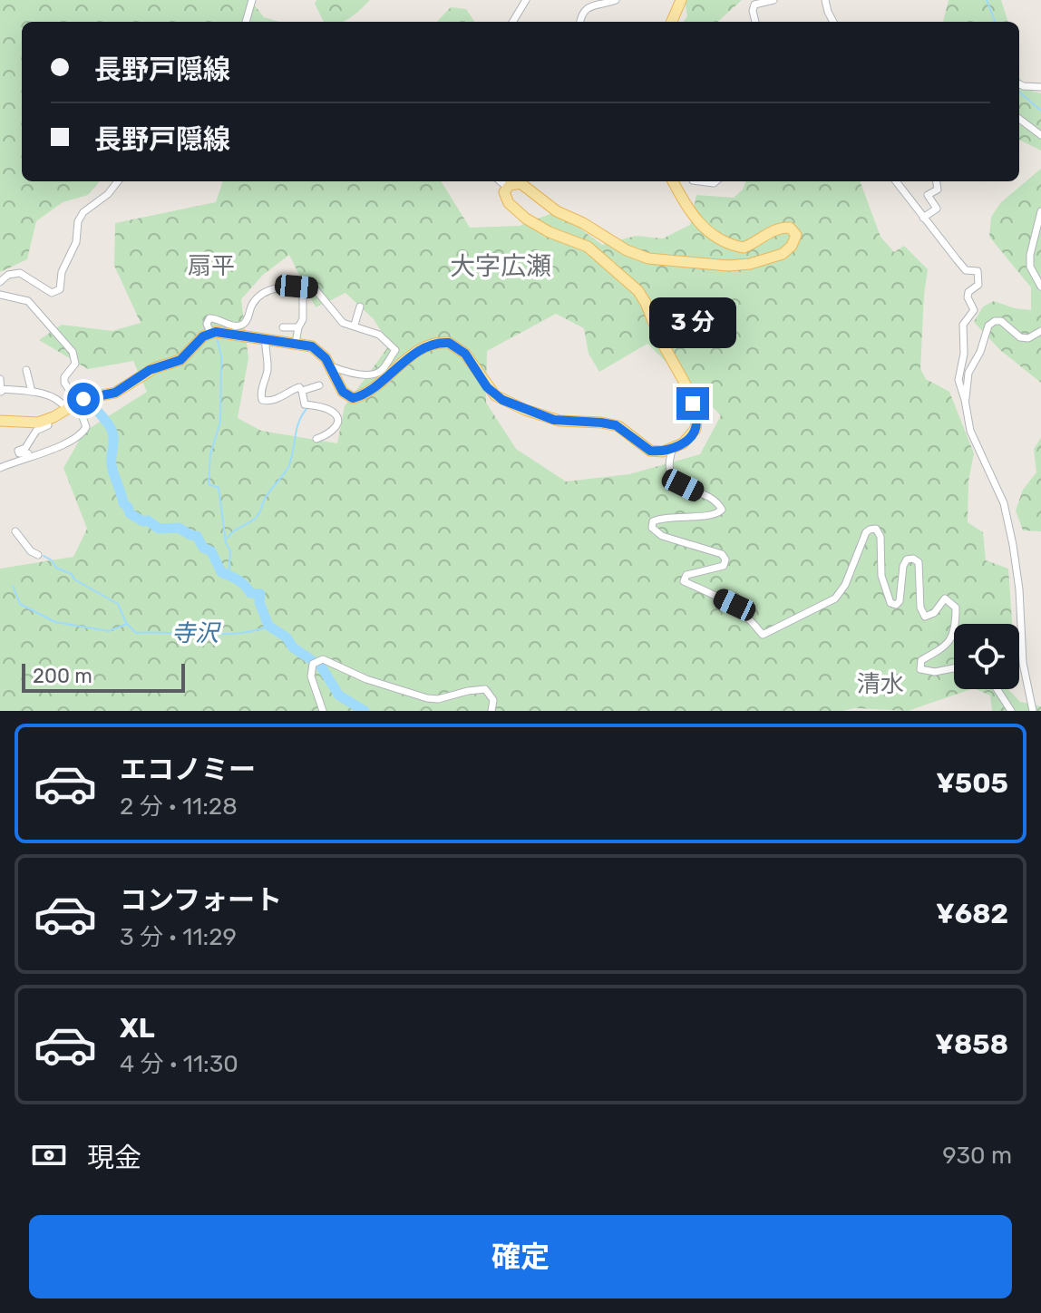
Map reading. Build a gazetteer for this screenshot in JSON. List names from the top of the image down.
{
  "districts": ["扇平", "大字広瀬", "清水"],
  "water": ["寺沢"],
  "scale_bar": "200 m",
  "page": {
    "banner": ["長野戸隠線", "長野戸隠線"],
    "bubble": "3 分",
    "scale": "200 m",
    "list": [
      {
        "name": "エコノミー",
        "note": "2 分 · 11:28",
        "value": "¥505"
      },
      {
        "name": "コンフォート",
        "note": "3 分 · 11:29",
        "value": "¥682"
      },
      {
        "name": "XL",
        "note": "4 分 · 11:30",
        "value": "¥858"
      }
    ],
    "pay": ["現金", "930 m"],
    "buttons": "確定"
  }
}
